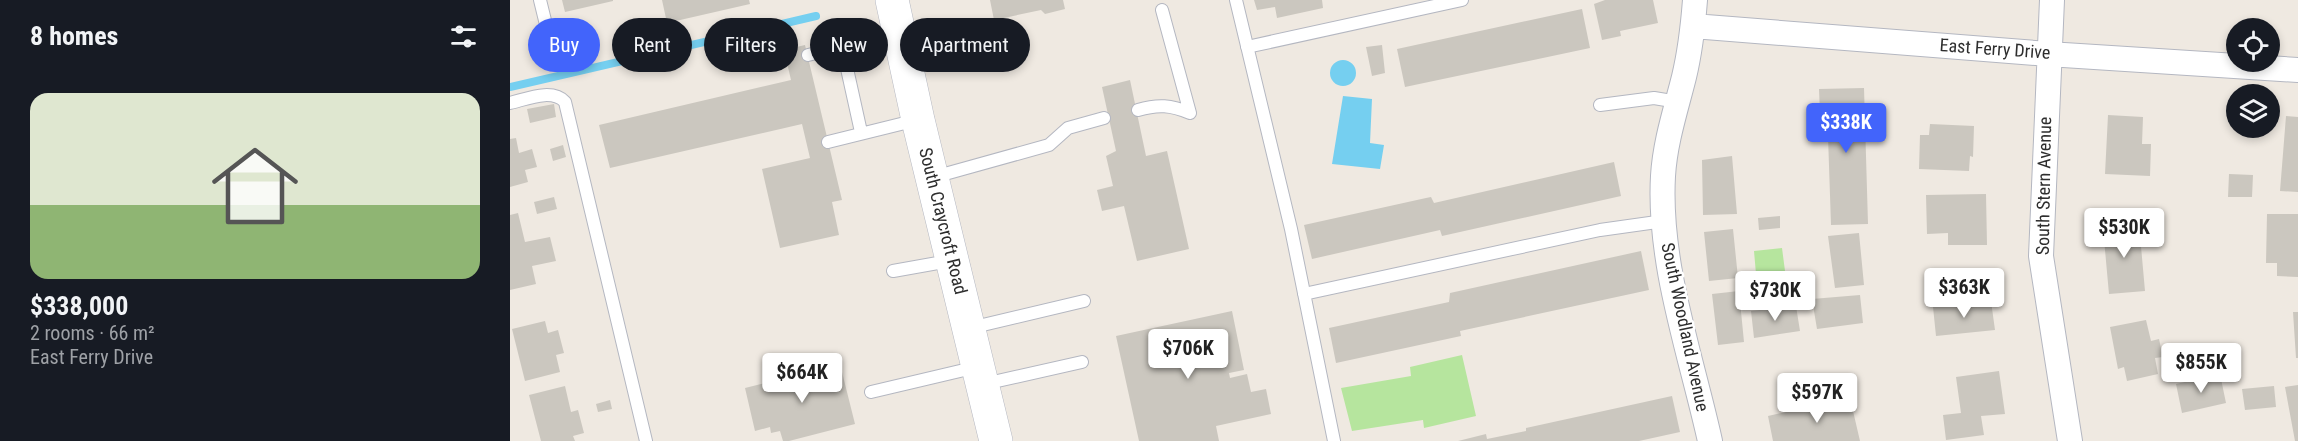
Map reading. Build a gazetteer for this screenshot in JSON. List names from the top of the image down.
{
  "streets": {
    "main road": ["South Craycroft Road"],
    "street": ["East Ferry Drive", "South Stern Avenue", "South Woodland Avenue"]
  },
  "crossings": [
    ["East Ferry Drive", "South Stern Avenue"],
    ["East Ferry Drive", "South Woodland Avenue"]
  ],
  "page": {
    "heading": "8 homes",
    "chip": [
      "Buy",
      "Rent",
      "Filters",
      "New",
      "Apartment"
    ],
    "list": [
      {
        "name": "$338,000",
        "note": "2 rooms · 66 m² · East Ferry Drive"
      }
    ],
    "price": [
      "$338K",
      "$530K",
      "$363K",
      "$730K",
      "$706K",
      "$855K",
      "$664K",
      "$597K"
    ]
  }
}
